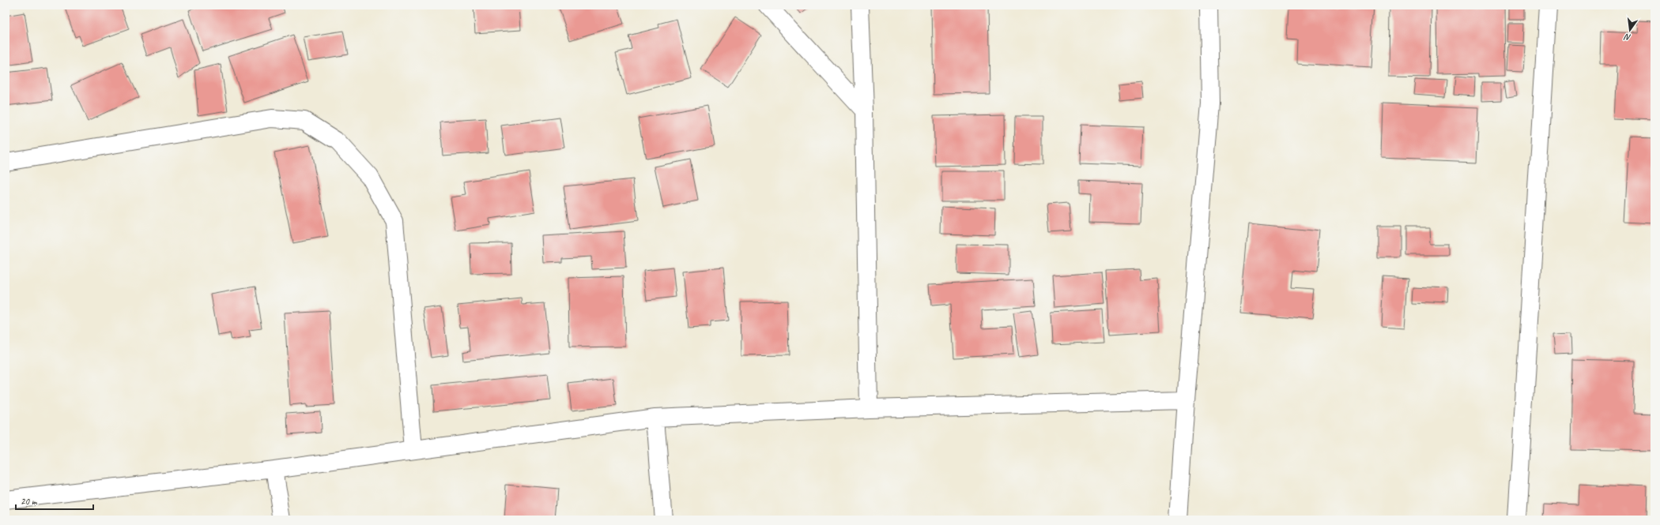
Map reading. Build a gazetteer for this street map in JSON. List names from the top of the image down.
{
  "scale_bar": "20 m",
  "north": "bottom"
}
